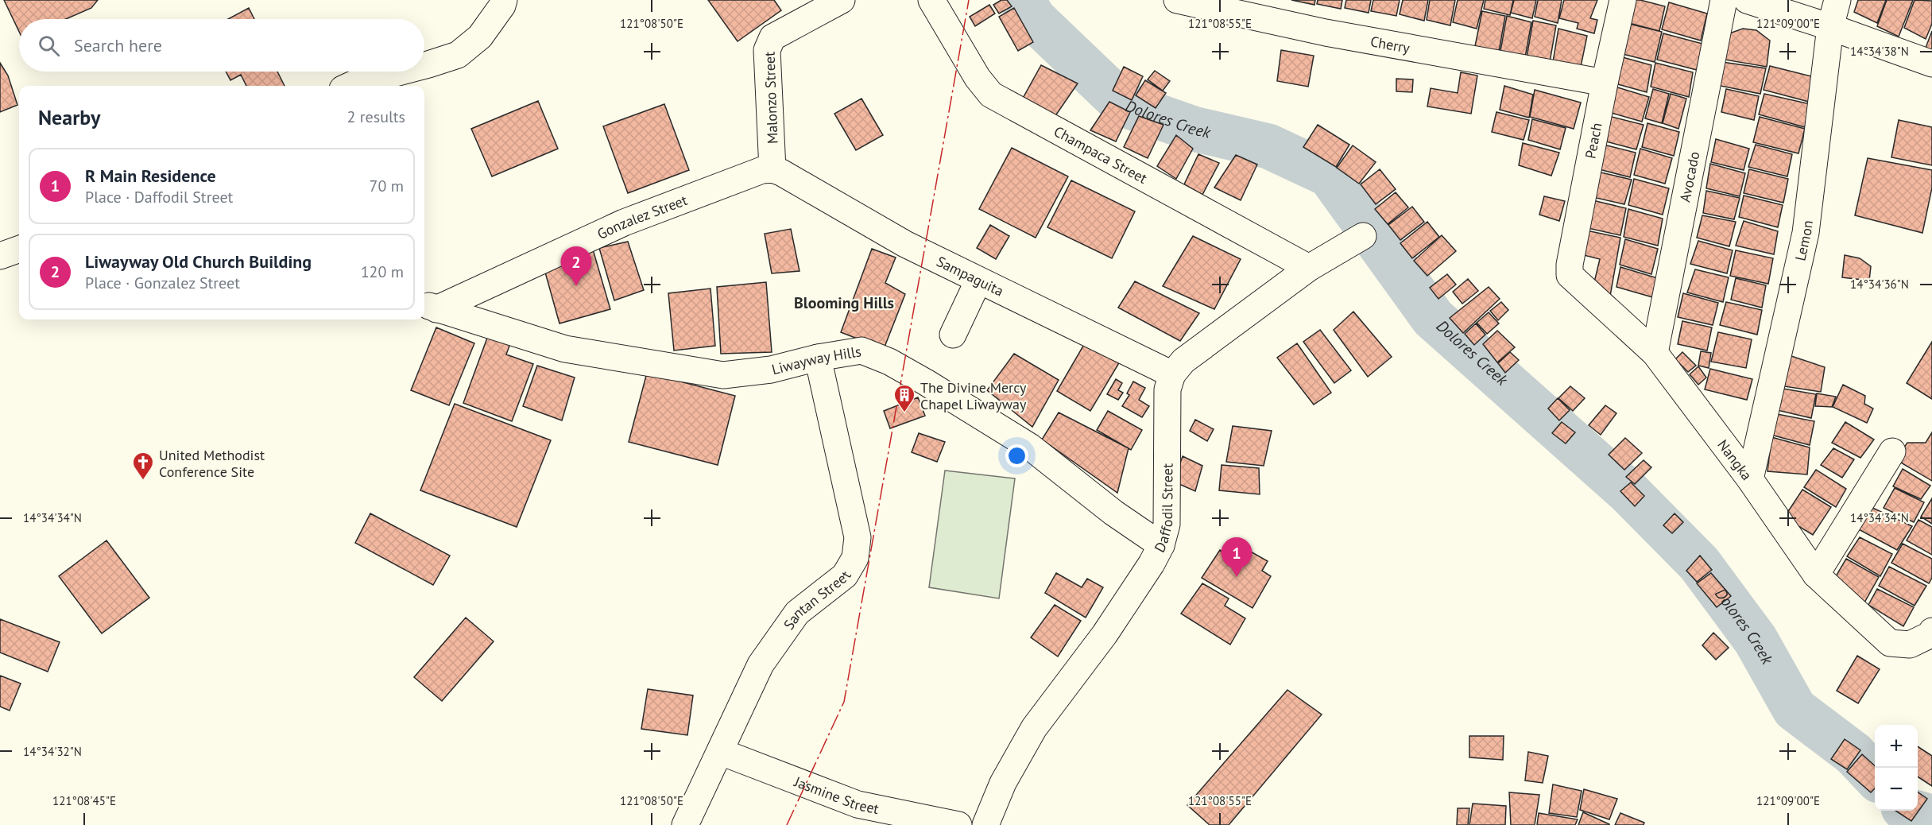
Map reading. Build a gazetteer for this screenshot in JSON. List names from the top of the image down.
{
  "streets": {
    "street": [
      "Cherry",
      "Malonzo Street",
      "Peach",
      "Champaca Street",
      "Avocado",
      "Gonzalez Street",
      "Lemon",
      "Sampaguita",
      "Liwayway Hills",
      "Nangka",
      "Daffodil Street",
      "Santan Street",
      "Jasmine Street"
    ]
  },
  "crossings": [
    ["Cherry", "Peach"],
    ["Malonzo Street", "Gonzalez Street"],
    ["Malonzo Street", "Sampaguita"],
    ["Peach", "Nangka"],
    ["Avocado", "Nangka"],
    ["Gonzalez Street", "Sampaguita"],
    ["Gonzalez Street", "Liwayway Hills"],
    ["Lemon", "Nangka"],
    ["Sampaguita", "Daffodil Street"],
    ["Liwayway Hills", "Daffodil Street"],
    ["Liwayway Hills", "Santan Street"],
    ["Santan Street", "Jasmine Street"]
  ],
  "districts": ["Blooming Hills"],
  "water": ["Dolores Creek"],
  "places": {
    "building": ["The Divine Mercy Chapel Liwayway"],
    "church": ["United Methodist Conference Site"]
  },
  "page": {
    "search": "Search here",
    "heading": ["Nearby", "2 results"],
    "list": [
      {
        "mark": "1",
        "name": "R Main Residence",
        "note": "Place · Daffodil Street",
        "value": "70 m"
      },
      {
        "mark": "2",
        "name": "Liwayway Old Church Building",
        "note": "Place · Gonzalez Street",
        "value": "120 m"
      }
    ],
    "pins": ["2", "1"],
    "map_buttons": ["+", "−"]
  },
  "coordinates": [
    "121°08'50\"E",
    "121°08'55\"E",
    "121°09'00\"E",
    "14°34'38\"N",
    "14°34'36\"N",
    "14°34'34\"N",
    "14°34'32\"N",
    "121°08'45\"E"
  ]
}
